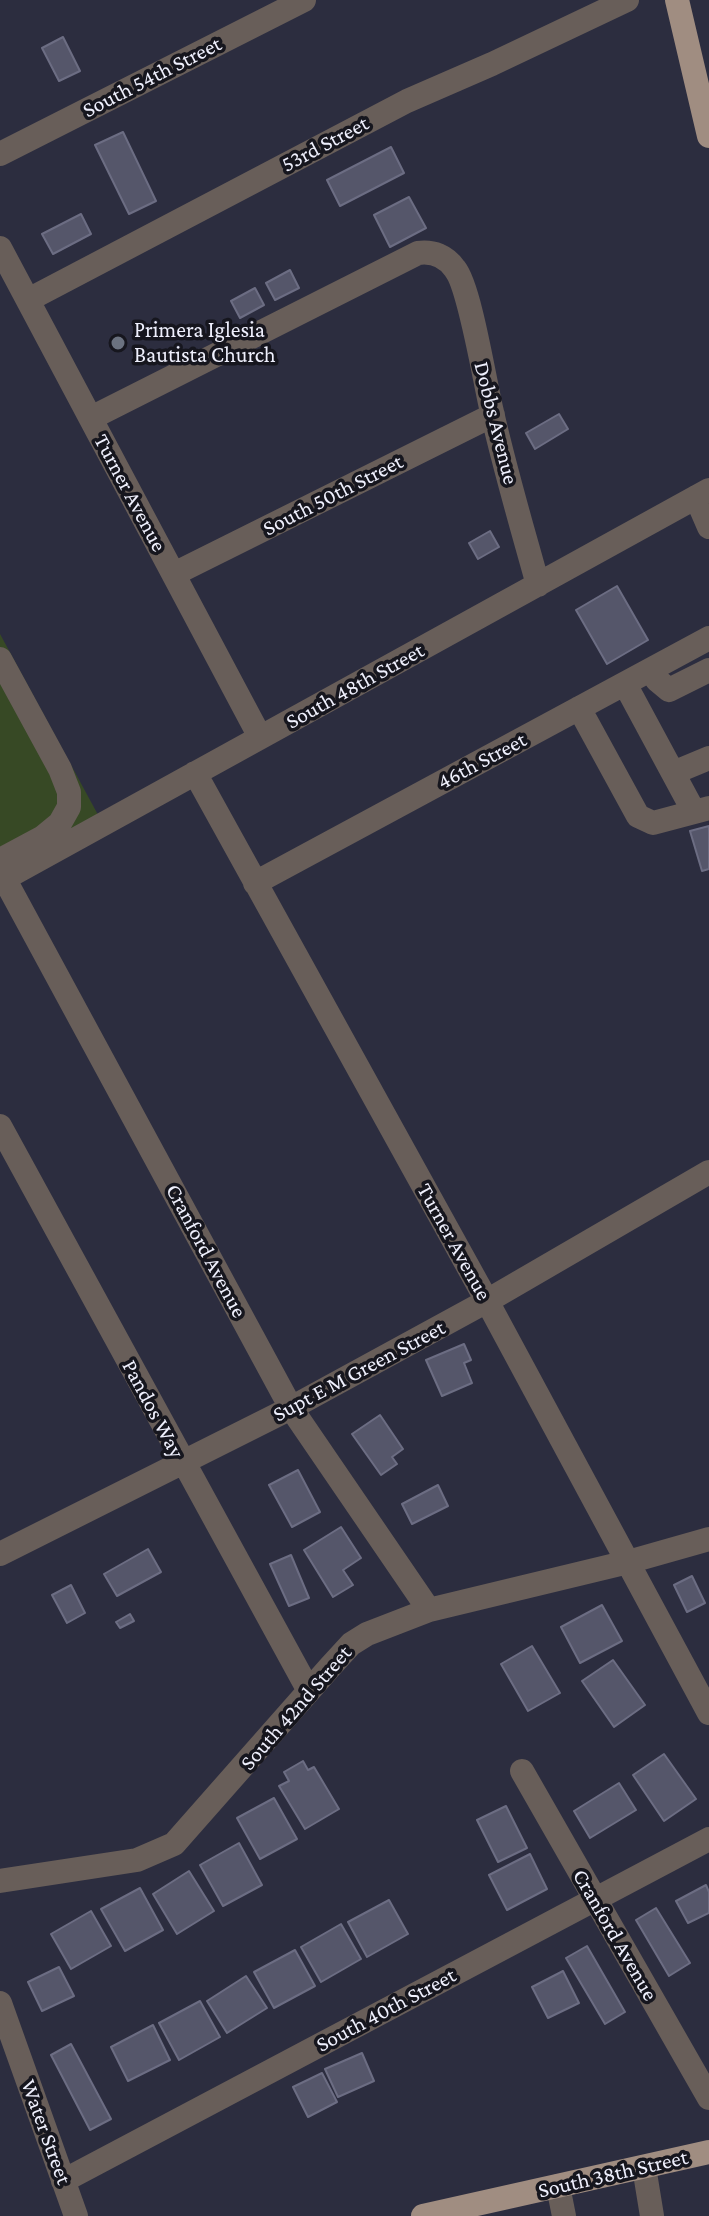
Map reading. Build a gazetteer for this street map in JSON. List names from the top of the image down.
{
  "streets": {
    "main road": ["South 38th Street"],
    "street": [
      "South 54th Street",
      "53rd Street",
      "Dobbs Avenue",
      "Turner Avenue",
      "South 50th Street",
      "South 48th Street",
      "46th Street",
      "Cranford Avenue",
      "Supt E M Green Street",
      "Pandos Way",
      "South 42nd Street",
      "South 40th Street",
      "Water Street"
    ]
  },
  "crossings": [
    ["53rd Street", "Turner Avenue"],
    ["Dobbs Avenue", "Turner Avenue"],
    ["Dobbs Avenue", "South 50th Street"],
    ["Dobbs Avenue", "South 48th Street"],
    ["Turner Avenue", "South 50th Street"],
    ["Turner Avenue", "South 48th Street"],
    ["Turner Avenue", "46th Street"],
    ["Turner Avenue", "Supt E M Green Street"],
    ["Turner Avenue", "South 42nd Street"],
    ["South 48th Street", "Cranford Avenue"],
    ["Cranford Avenue", "Supt E M Green Street"],
    ["Cranford Avenue", "South 42nd Street"],
    ["Cranford Avenue", "South 40th Street"],
    ["Supt E M Green Street", "Pandos Way"],
    ["Pandos Way", "South 42nd Street"],
    ["South 40th Street", "Water Street"]
  ],
  "places": ["Primera Iglesia Bautista Church"]
}
